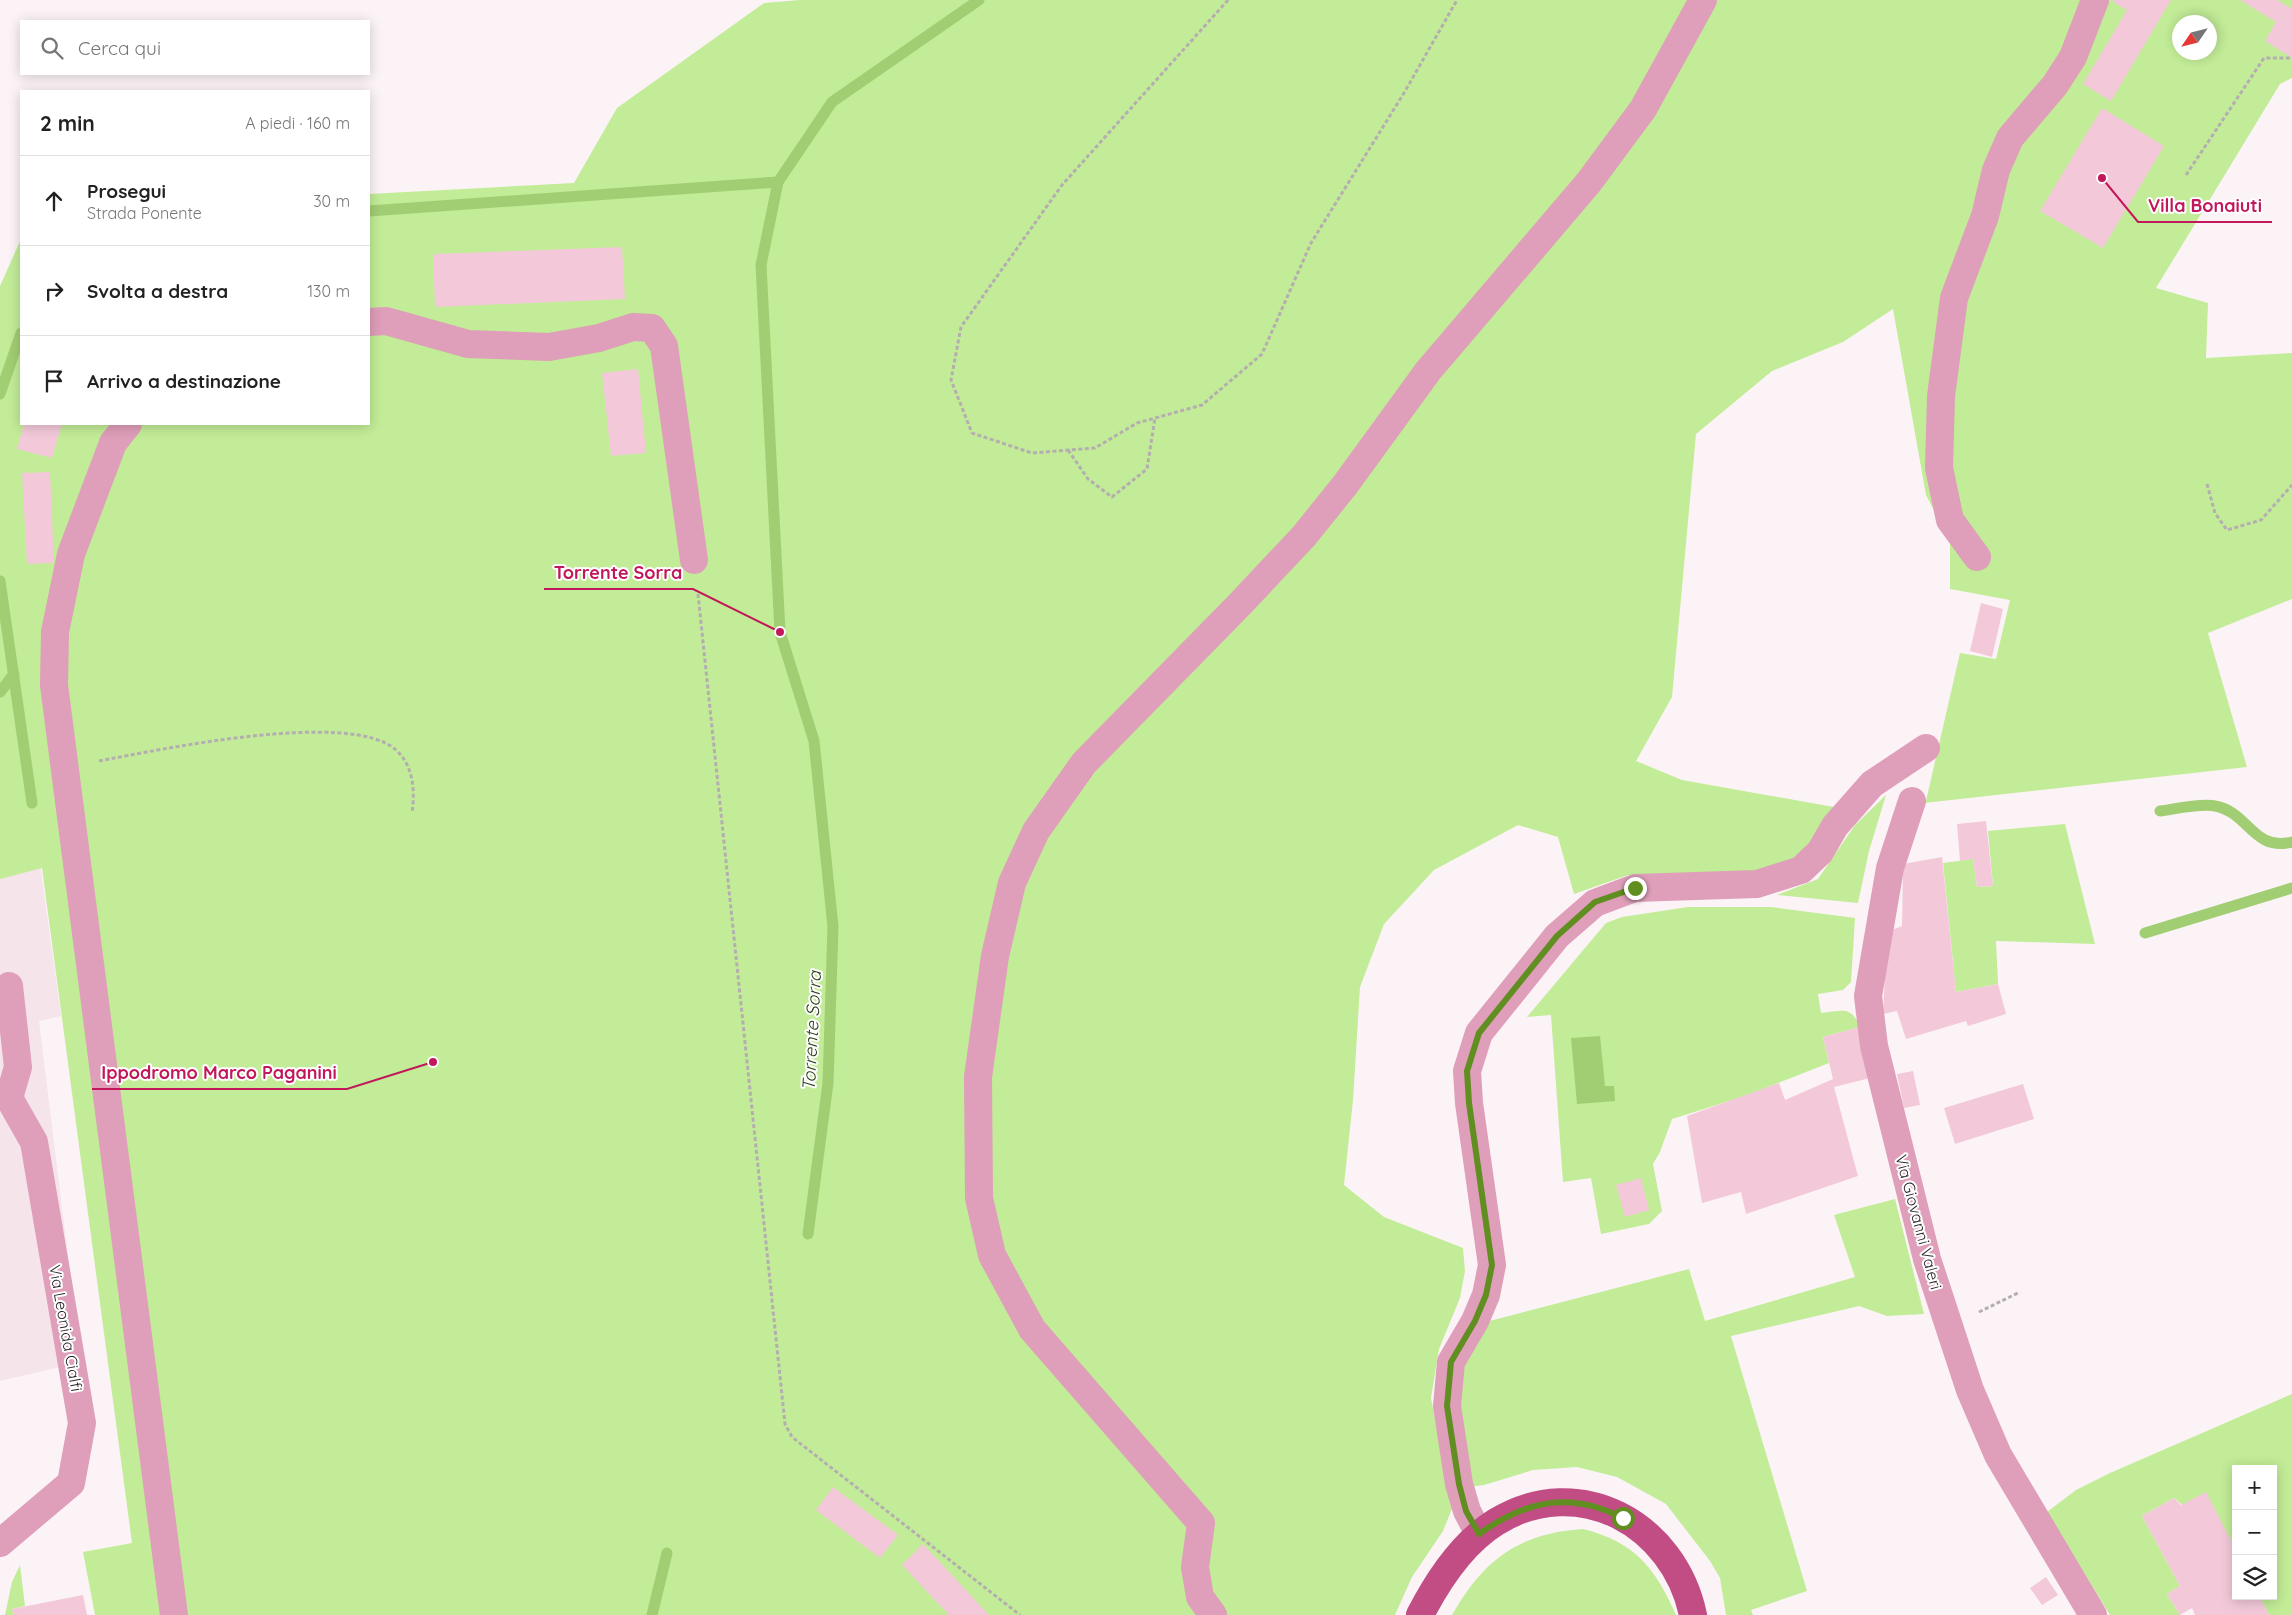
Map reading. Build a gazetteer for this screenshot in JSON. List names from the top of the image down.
{
  "streets": {
    "street": ["Via Giovanni Valeri", "Via Leonida Cialfi"]
  },
  "water": ["Torrente Sorra"],
  "places": ["Villa Bonaiuti", "Torrente Sorra", "Ippodromo Marco Paganini"],
  "north": "bottom left",
  "page": {
    "search": "Cerca qui",
    "heading": ["2 min", "A piedi · 160 m"],
    "list": [
      ["Prosegui", "Strada Ponente", "30 m"],
      ["Svolta a destra", "130 m"],
      "Arrivo a destinazione"
    ],
    "map_buttons": ["+", "−"]
  }
}
